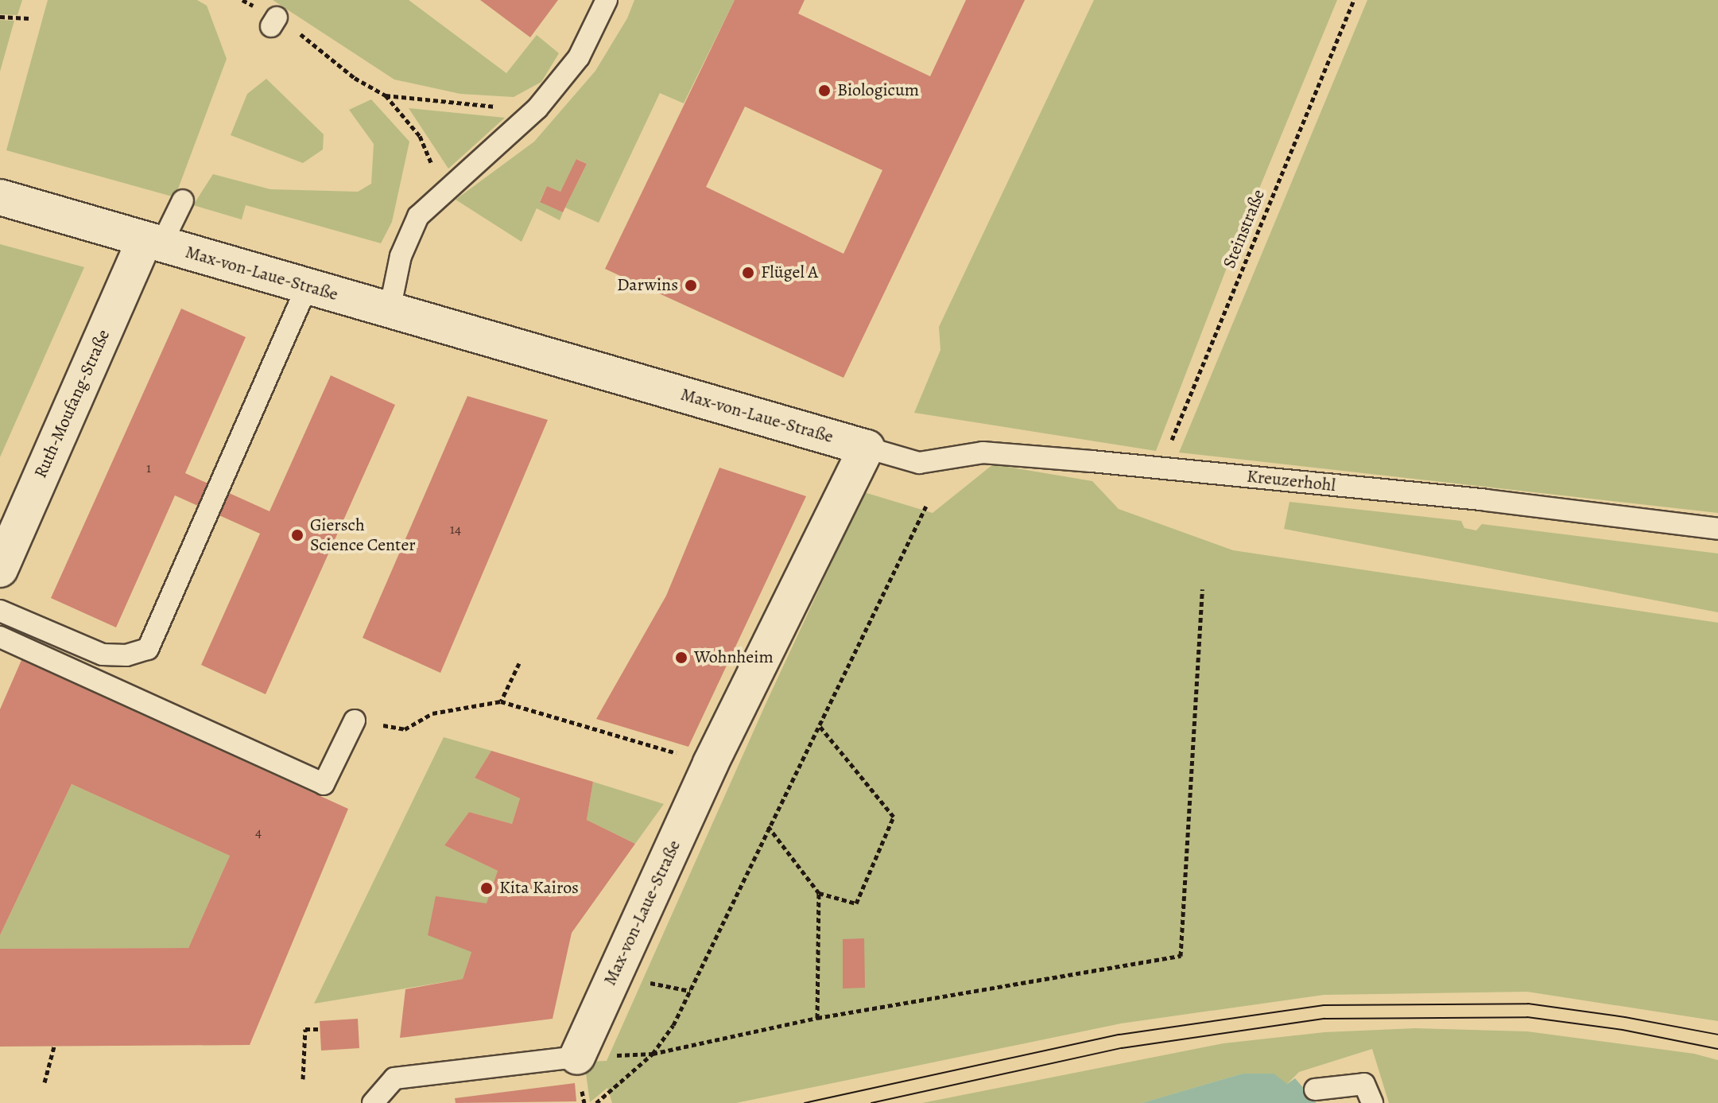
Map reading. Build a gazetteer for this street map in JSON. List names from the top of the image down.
{
  "streets": {
    "street": ["Max-von-Laue-Straße", "Ruth-Moufang-Straße"],
    "lane": ["Kreuzerhohl"],
    "path": ["Steinstraße"]
  },
  "crossings": [
    ["Steinstraße", "Kreuzerhohl"],
    ["Max-von-Laue-Straße", "Ruth-Moufang-Straße"],
    ["Max-von-Laue-Straße", "Kreuzerhohl"]
  ],
  "places": [
    "Biologicum",
    "Flügel A",
    "Darwins",
    "Giersch Science Center",
    "Wohnheim",
    "Kita Kairos"
  ],
  "house_numbers": ["1", "14", "4"]
}
